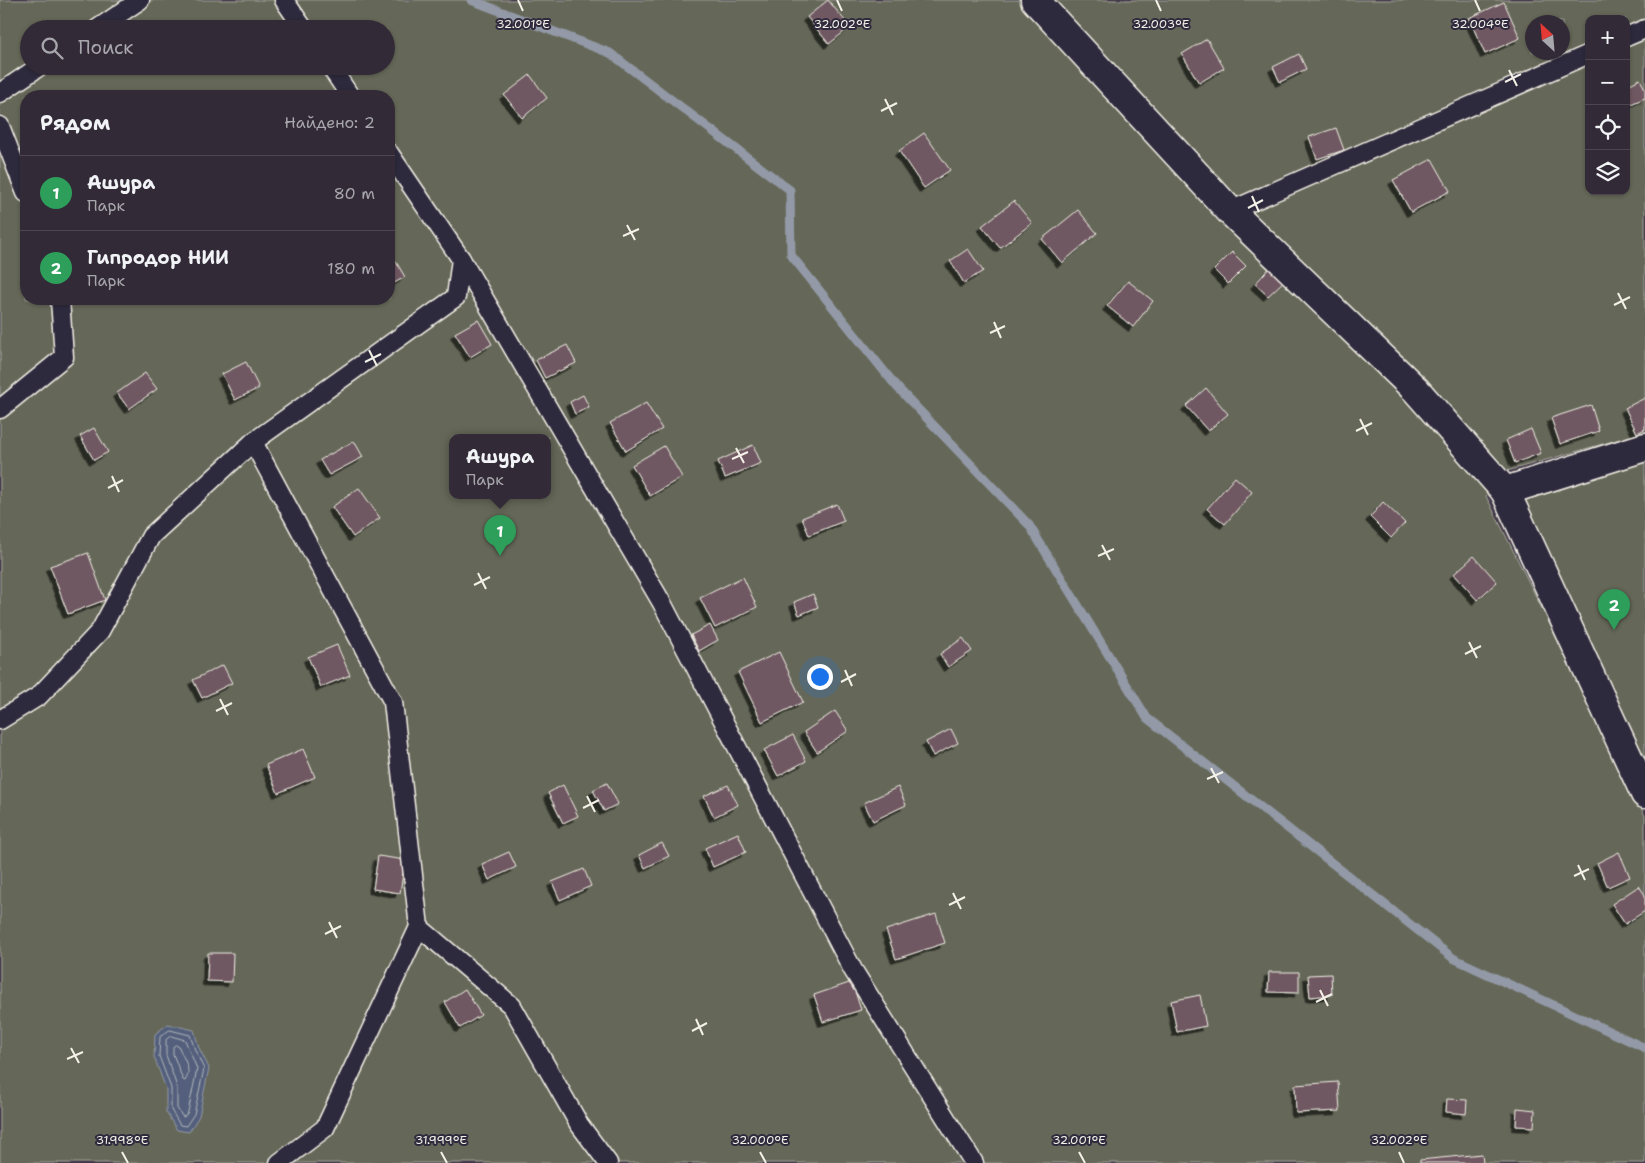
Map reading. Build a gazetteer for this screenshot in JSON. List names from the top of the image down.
{
  "north": "top left",
  "page": {
    "map_buttons": ["+", "−"],
    "search": "Поиск",
    "heading": ["Рядом", "Найдено: 2"],
    "list": [
      {
        "mark": "1",
        "name": "Ашура",
        "note": "Парк",
        "value": "80 m"
      },
      {
        "mark": "2",
        "name": "Гипродор НИИ",
        "note": "Парк",
        "value": "180 m"
      }
    ],
    "popup": ["Ашура", "Парк"],
    "pins": ["1", "2"]
  },
  "coordinates": [
    "32.003°E",
    "32.001°E",
    "32.002°E",
    "32.004°E",
    "31.998°E",
    "31.999°E",
    "32.000°E"
  ]
}
